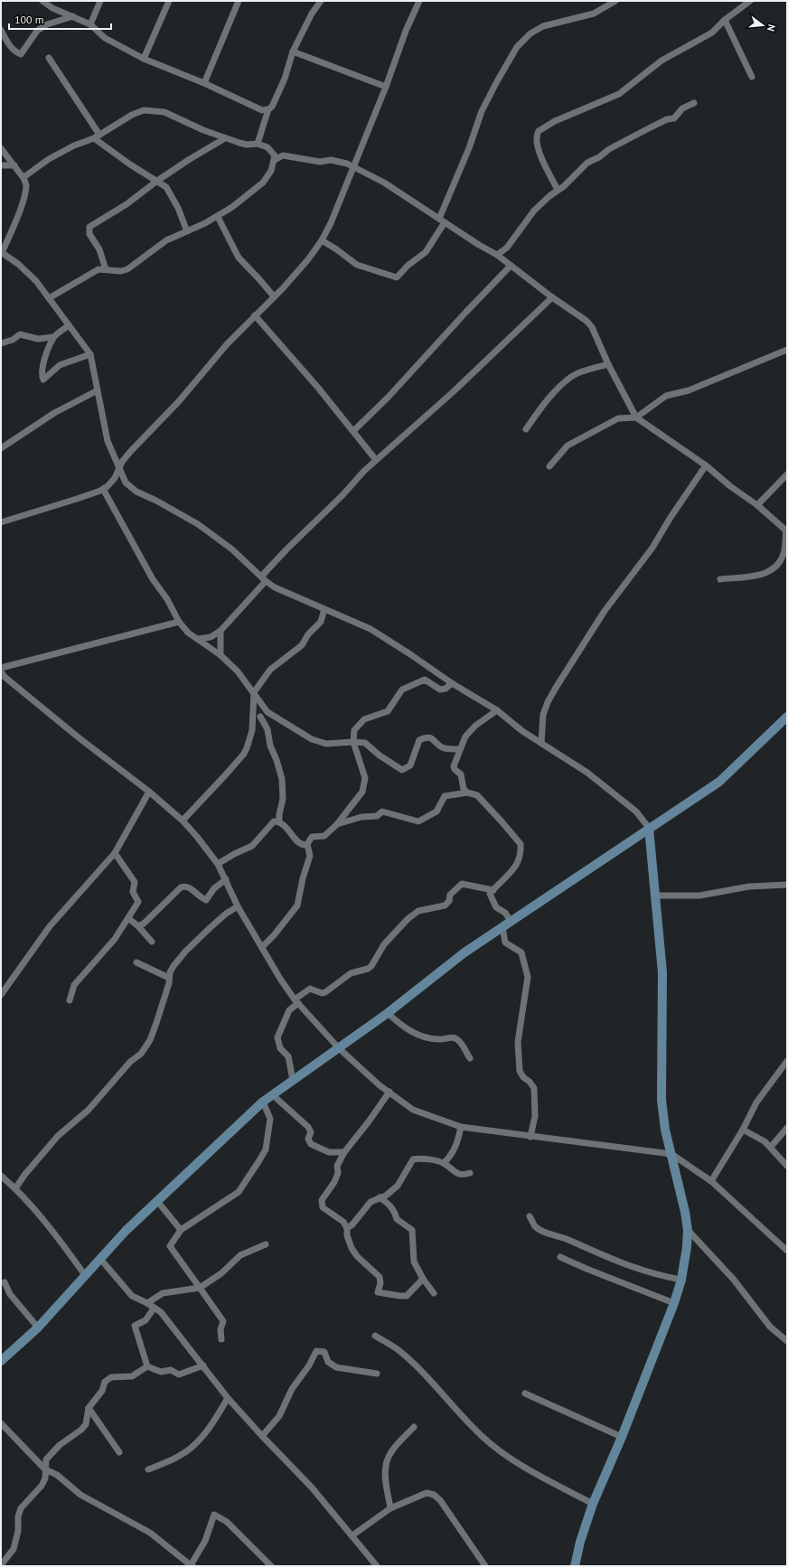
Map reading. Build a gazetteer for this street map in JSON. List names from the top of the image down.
{
  "scale_bar": "100 m",
  "north": "right"
}
